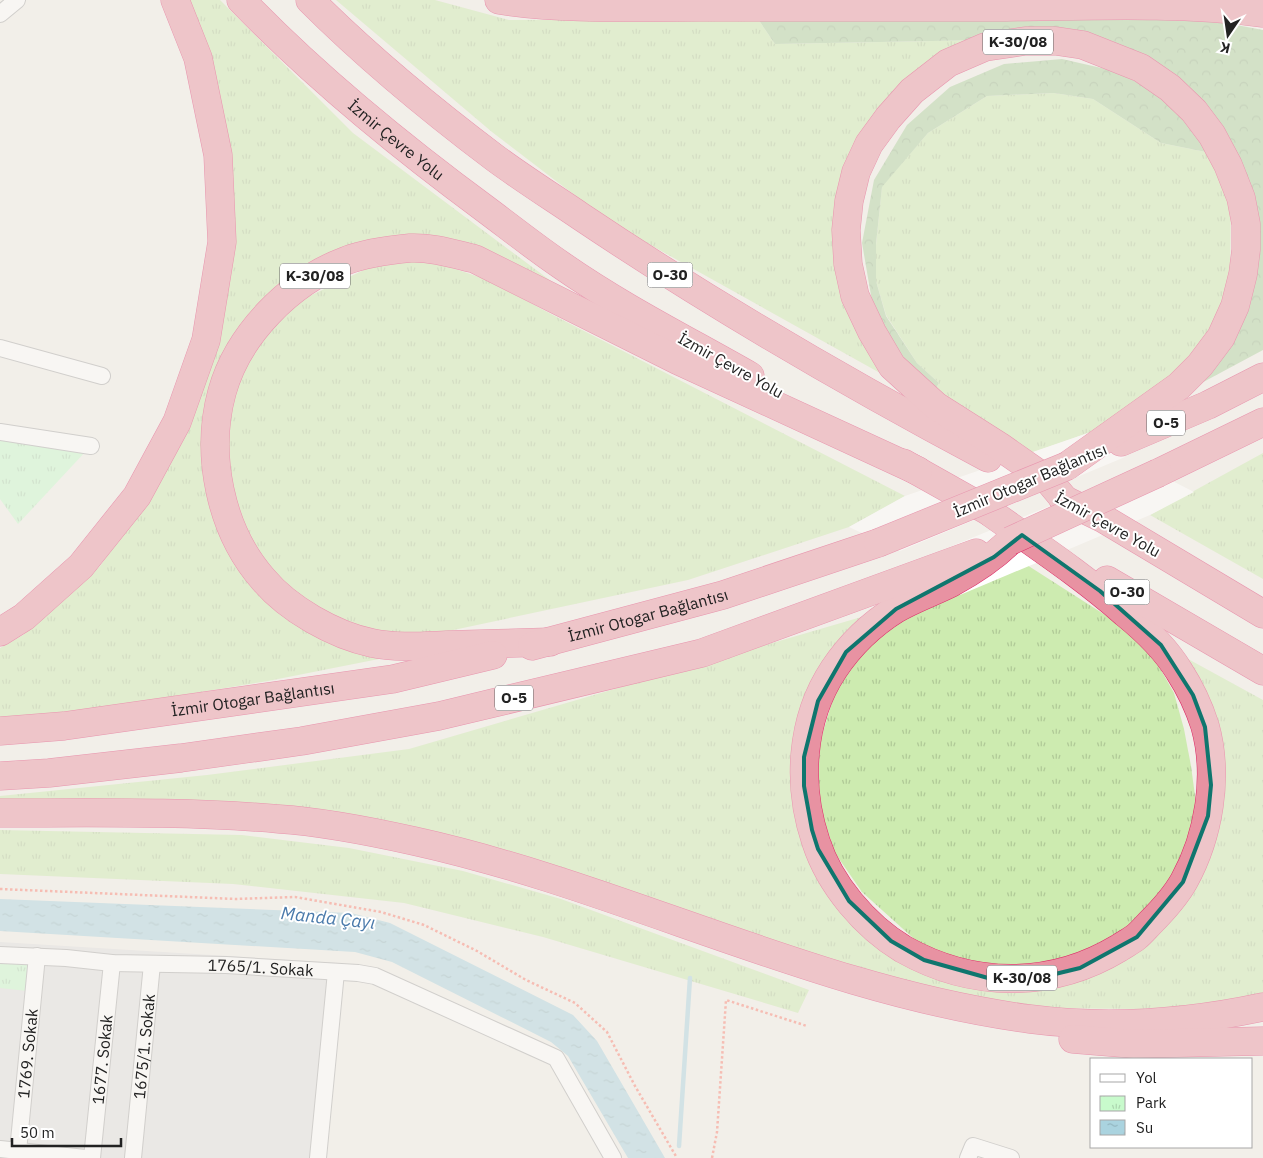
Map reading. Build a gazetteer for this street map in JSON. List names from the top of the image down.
{
  "streets": {
    "highway": [
      "K-30/08",
      "İzmir Çevre Yolu",
      "O-30",
      "O-5",
      "İzmir Otogar Bağlantısı"
    ],
    "street": [
      "1765/1. Sokak",
      "1675/1. Sokak",
      "1769. Sokak",
      "1677. Sokak"
    ]
  },
  "crossings": [
    ["K-30/08", "İzmir Çevre Yolu"],
    ["K-30/08", "O-5"],
    ["K-30/08", "İzmir Otogar Bağlantısı"],
    ["1765/1. Sokak", "1675/1. Sokak"],
    ["1765/1. Sokak", "1769. Sokak"],
    ["1765/1. Sokak", "1677. Sokak"]
  ],
  "water": ["Manda Çayı"],
  "legend": ["Yol", "Park", "Su"],
  "scale_bar": "50 m",
  "north": "bottom"
}
